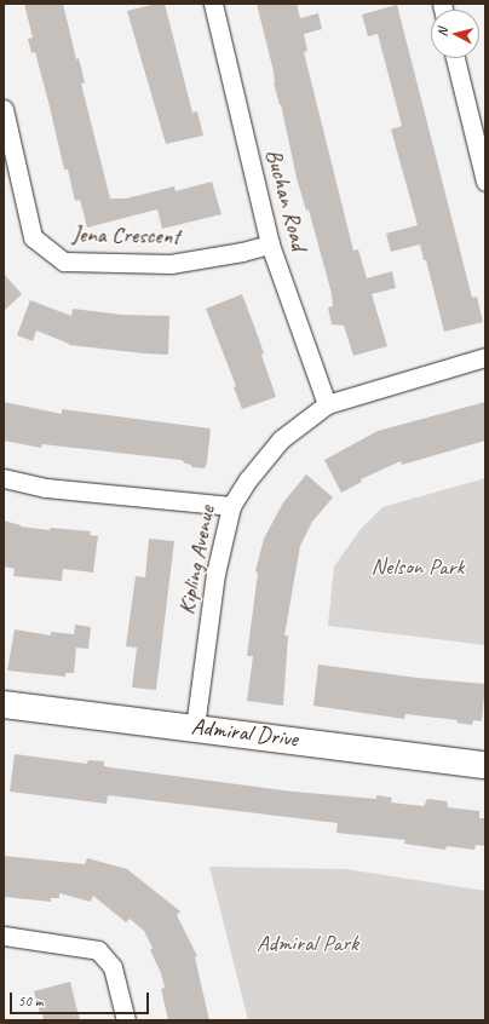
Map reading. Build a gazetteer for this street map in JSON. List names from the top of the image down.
{
  "streets": {
    "street": [
      "Buchan Road",
      "Jena Crescent",
      "Kipling Avenue",
      "Admiral Drive"
    ]
  },
  "crossings": [
    ["Buchan Road", "Jena Crescent"],
    ["Buchan Road", "Kipling Avenue"],
    ["Kipling Avenue", "Admiral Drive"]
  ],
  "parks": ["Nelson Park", "Admiral Park"],
  "scale_bar": "50 m",
  "north": "left"
}
